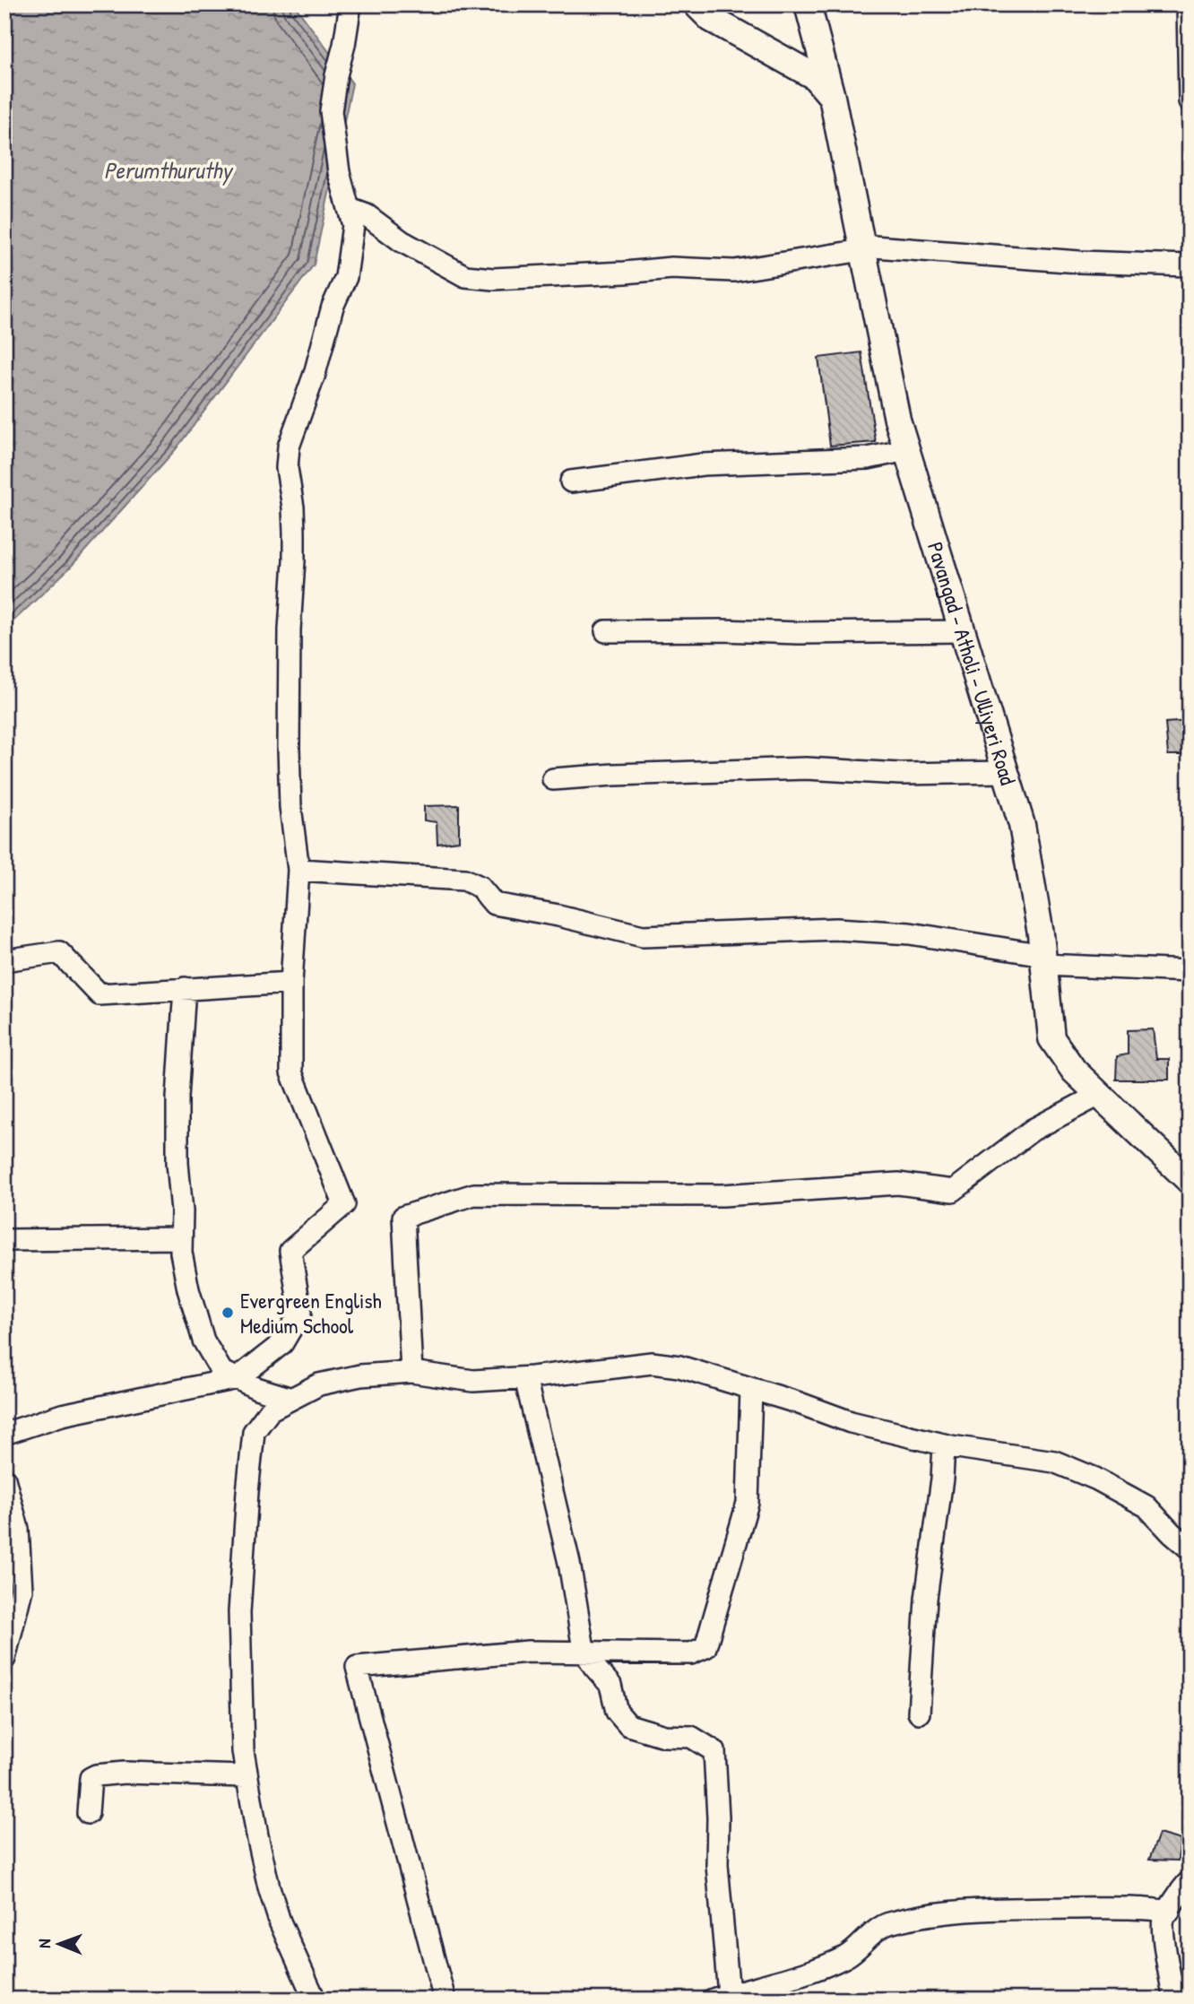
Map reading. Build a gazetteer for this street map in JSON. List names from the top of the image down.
{
  "streets": {
    "main road": ["Pavangad - Atholi - Ulliyeri Road"]
  },
  "water": ["Perumthuruthy"],
  "places": ["Evergreen English Medium School"],
  "north": "left"
}
